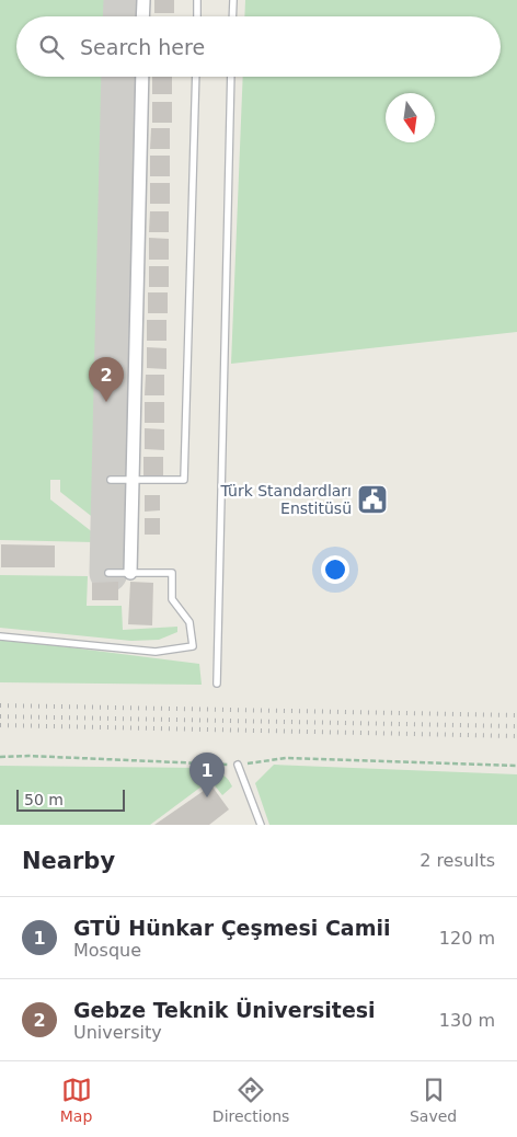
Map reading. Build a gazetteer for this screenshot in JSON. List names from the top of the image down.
{
  "places": {
    "public building": ["Türk Standardları Enstitüsü"]
  },
  "scale_bar": "50 m",
  "north": "bottom",
  "page": {
    "search": "Search here",
    "pins": ["2", "1"],
    "scale": "50 m",
    "heading": ["Nearby", "2 results"],
    "list": [
      {
        "mark": "1",
        "name": "GTÜ Hünkar Çeşmesi Camii",
        "note": "Mosque",
        "value": "120 m"
      },
      {
        "mark": "2",
        "name": "Gebze Teknik Üniversitesi",
        "note": "University",
        "value": "130 m"
      }
    ],
    "nav": ["Map", "Directions", "Saved"]
  }
}
